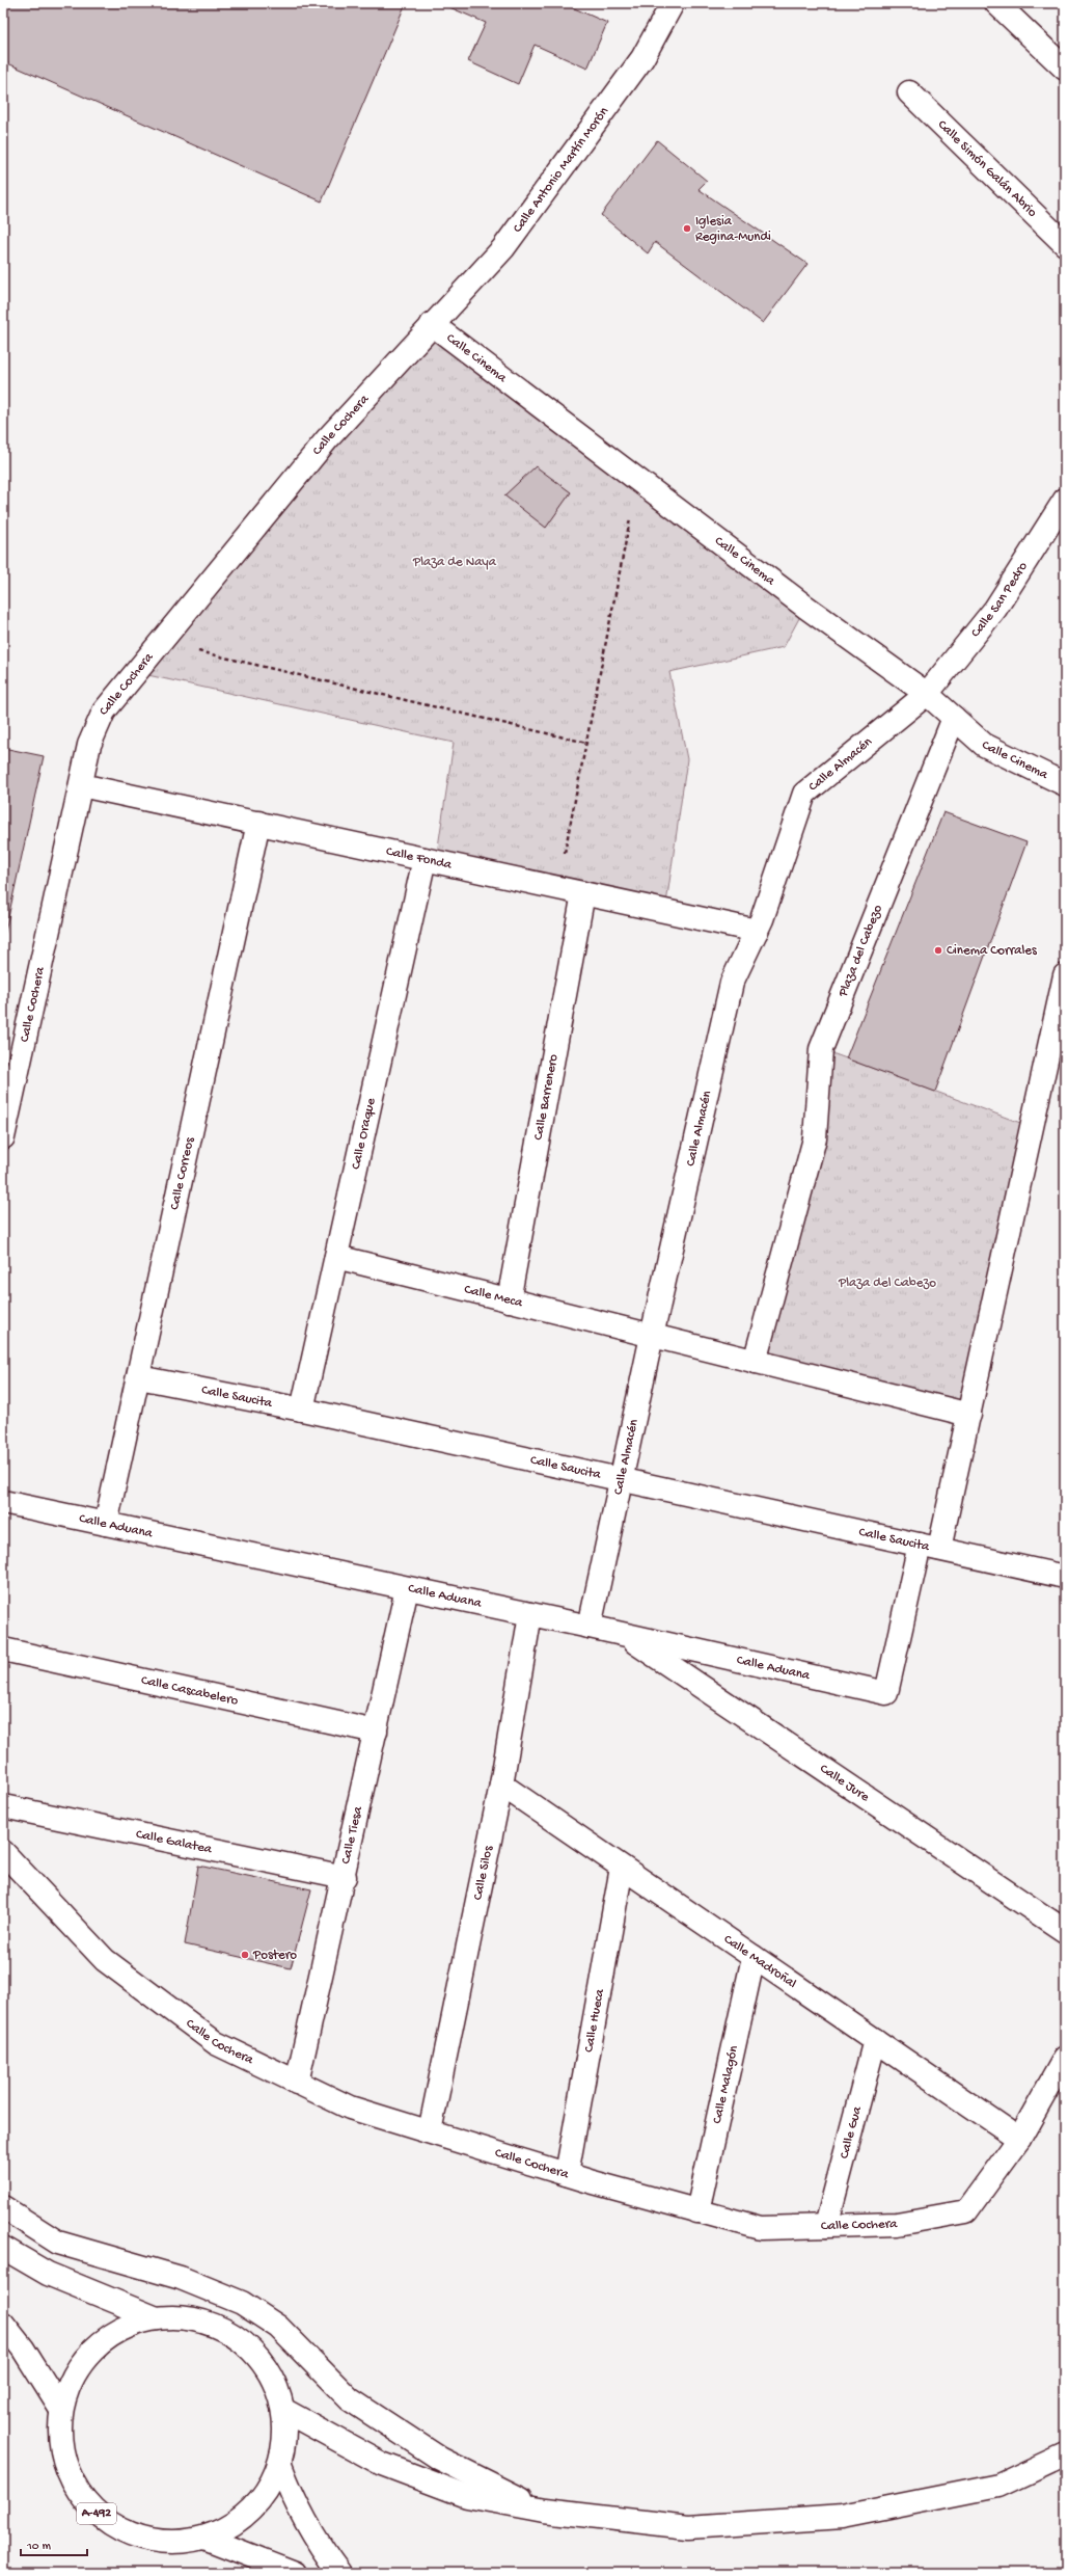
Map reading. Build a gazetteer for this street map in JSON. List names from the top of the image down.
{
  "streets": {
    "main road": [
      "Calle Simón Galán Abrio",
      "Calle Antonio Martín Morón",
      "Calle Cinema",
      "Calle Cochera",
      "Calle San Pedro",
      "Calle Almacén",
      "Calle Fonda",
      "Plaza del Cabezo",
      "Calle Barrenero",
      "Calle Oraque",
      "Calle Correos",
      "Calle Meca",
      "Calle Saucita",
      "Calle Aduana",
      "Calle Cascabelero",
      "Calle Jure",
      "Calle Tiesa",
      "Calle Galatea",
      "Calle Silos",
      "Calle Madroñal",
      "Calle Hueca",
      "Calle Malagón",
      "Calle Gua",
      "A-492"
    ]
  },
  "crossings": [
    ["Calle Antonio Martín Morón", "Calle Cinema"],
    ["Calle Antonio Martín Morón", "Calle Cochera"],
    ["Calle Cinema", "Calle Cochera"],
    ["Calle Cinema", "Calle San Pedro"],
    ["Calle Cinema", "Calle Almacén"],
    ["Calle Cinema", "Plaza del Cabezo"],
    ["Calle Cochera", "Calle Fonda"],
    ["Calle Cochera", "Calle Tiesa"],
    ["Calle Cochera", "Calle Silos"],
    ["Calle Cochera", "Calle Madroñal"],
    ["Calle Cochera", "Calle Hueca"],
    ["Calle Cochera", "Calle Malagón"],
    ["Calle Cochera", "Calle Gua"],
    ["Calle San Pedro", "Calle Almacén"],
    ["Calle Almacén", "Calle Fonda"],
    ["Calle Almacén", "Calle Meca"],
    ["Calle Almacén", "Calle Saucita"],
    ["Calle Almacén", "Calle Aduana"],
    ["Calle Fonda", "Calle Barrenero"],
    ["Calle Fonda", "Calle Oraque"],
    ["Calle Fonda", "Calle Correos"],
    ["Plaza del Cabezo", "Calle Meca"],
    ["Calle Barrenero", "Calle Meca"],
    ["Calle Oraque", "Calle Meca"],
    ["Calle Oraque", "Calle Saucita"],
    ["Calle Correos", "Calle Saucita"],
    ["Calle Correos", "Calle Aduana"],
    ["Calle Saucita", "Calle Aduana"],
    ["Calle Aduana", "Calle Jure"],
    ["Calle Aduana", "Calle Tiesa"],
    ["Calle Aduana", "Calle Silos"],
    ["Calle Cascabelero", "Calle Tiesa"],
    ["Calle Tiesa", "Calle Galatea"],
    ["Calle Silos", "Calle Madroñal"],
    ["Calle Madroñal", "Calle Hueca"],
    ["Calle Madroñal", "Calle Malagón"],
    ["Calle Madroñal", "Calle Gua"]
  ],
  "parks": ["Plaza de Naya", "Plaza del Cabezo"],
  "places": ["Iglesia Regina-Mundi", "Cinema Corrales", "Postero"],
  "scale_bar": "10 m"
}
